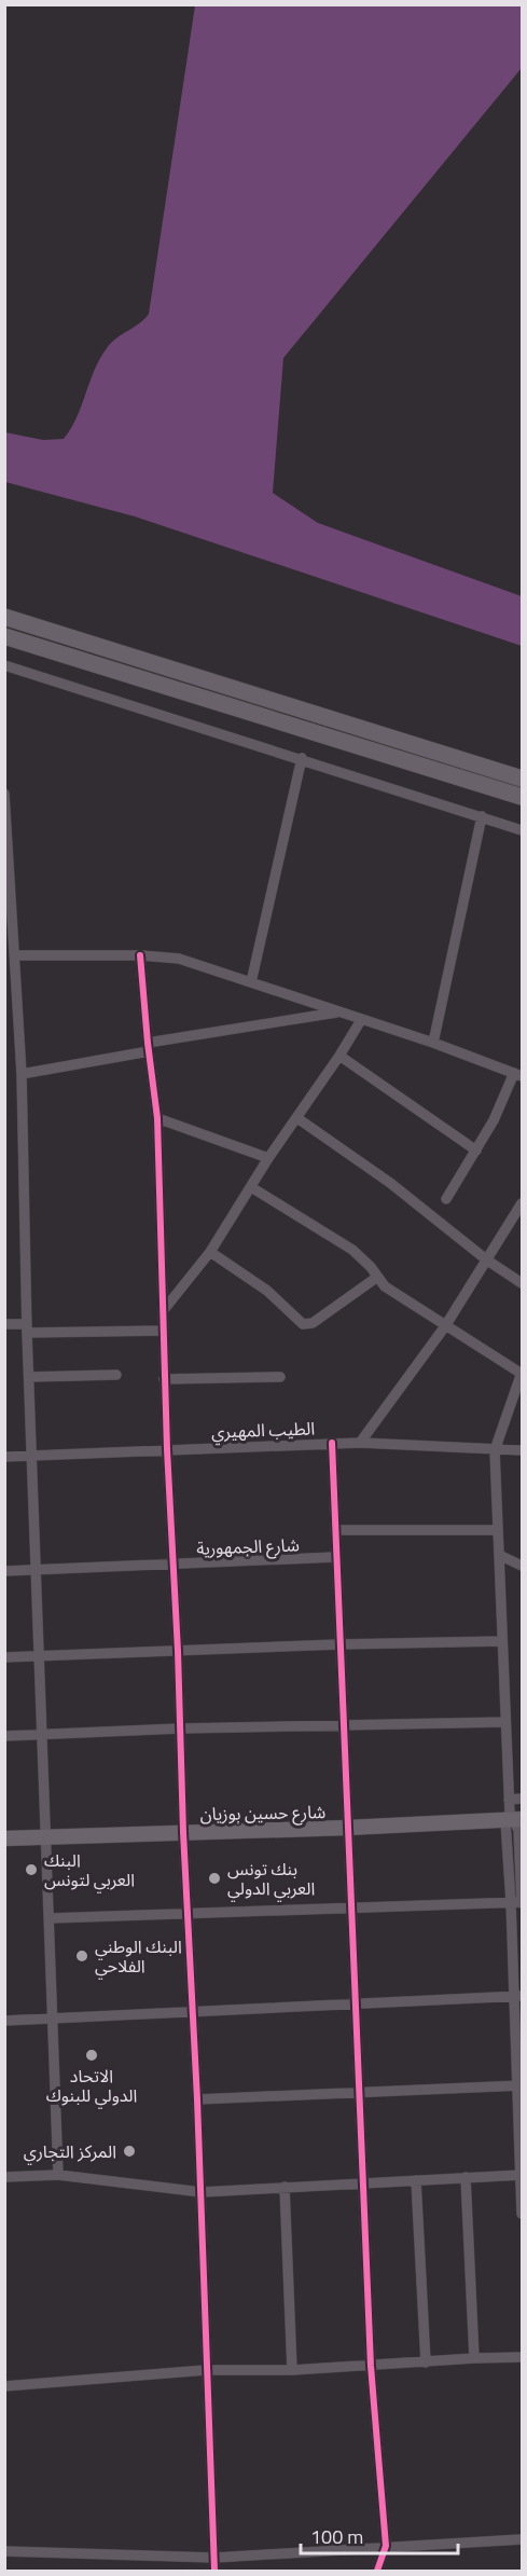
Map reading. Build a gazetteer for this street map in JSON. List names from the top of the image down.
{
  "streets": {
    "main road": ["شارع حسين بوزيان"],
    "street": ["الطيب المهيري", "شارع الجمهورية"]
  },
  "places": [
    "البنك العربي لتونس",
    "بنك تونس العربي الدولي",
    "البنك الوطني الفلاحي",
    "الاتحاد الدولي للبنوك",
    "المركز التجاري"
  ],
  "scale_bar": "100 m"
}
